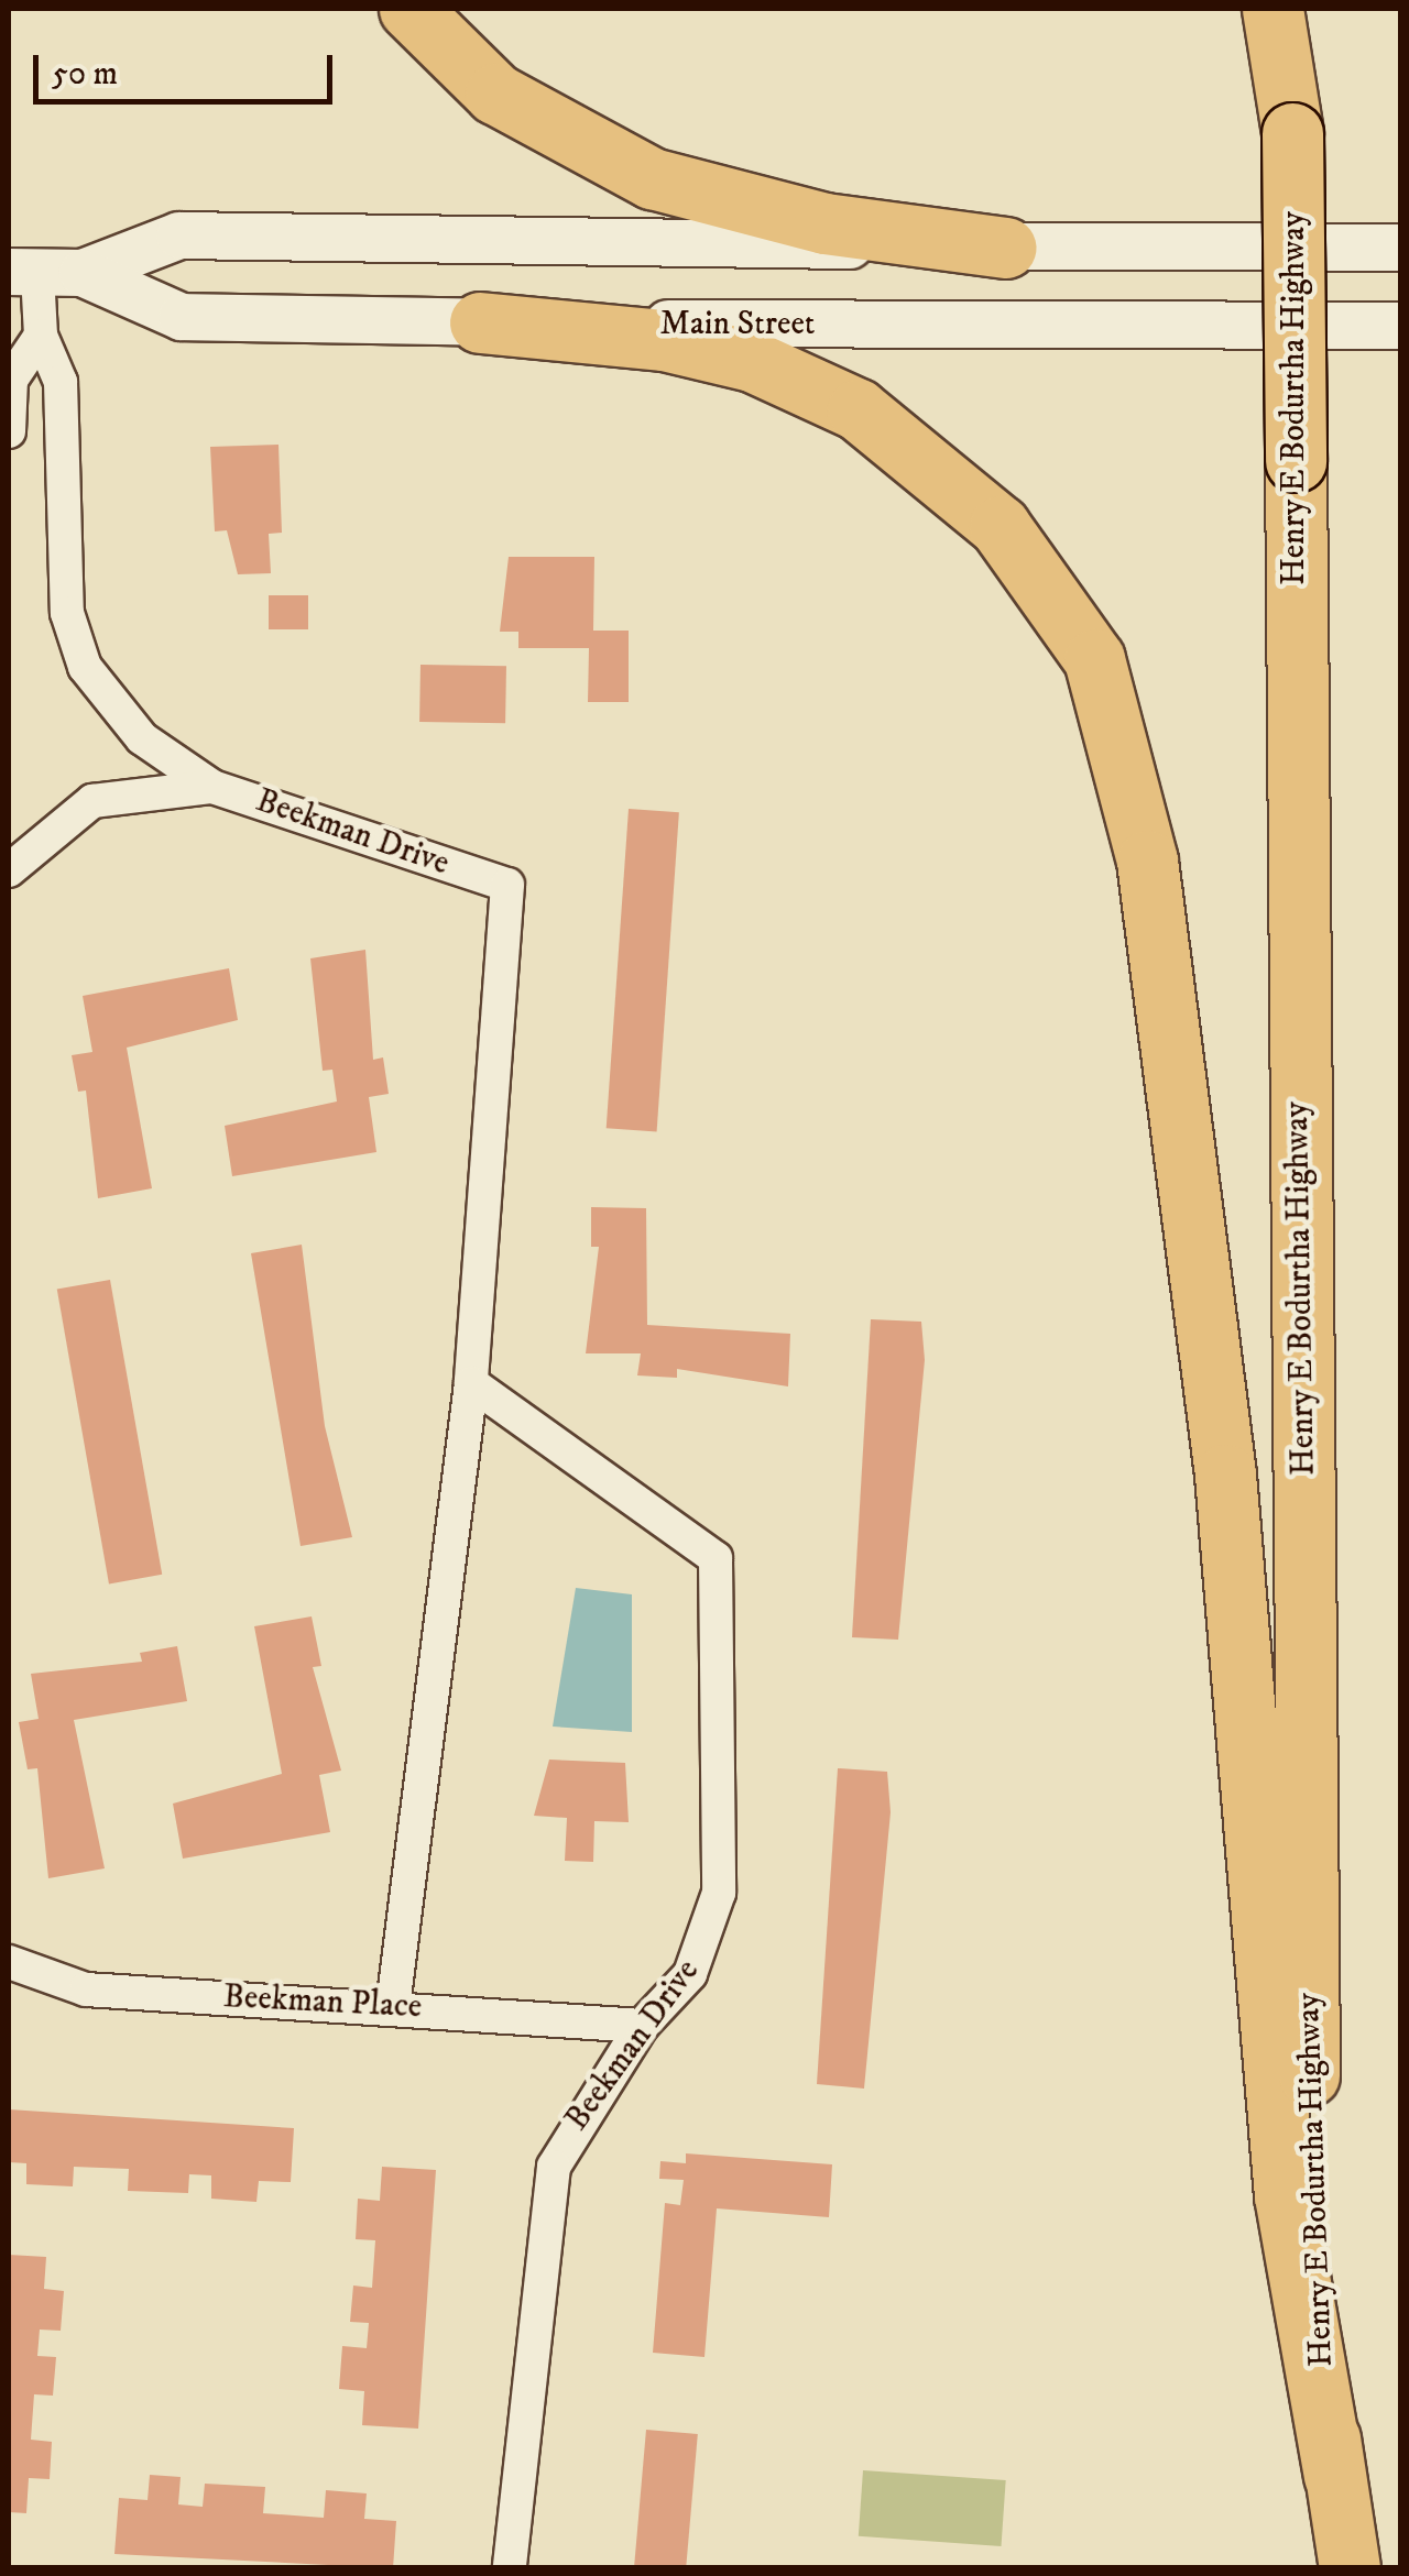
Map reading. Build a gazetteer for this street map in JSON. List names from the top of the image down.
{
  "streets": {
    "highway": ["Henry E Bodurtha Highway"],
    "main road": ["Main Street"],
    "street": ["Beekman Drive", "Beekman Place"]
  },
  "crossings": [
    ["Main Street", "Beekman Drive"],
    ["Beekman Drive", "Beekman Place"]
  ],
  "scale_bar": "50 m"
}
